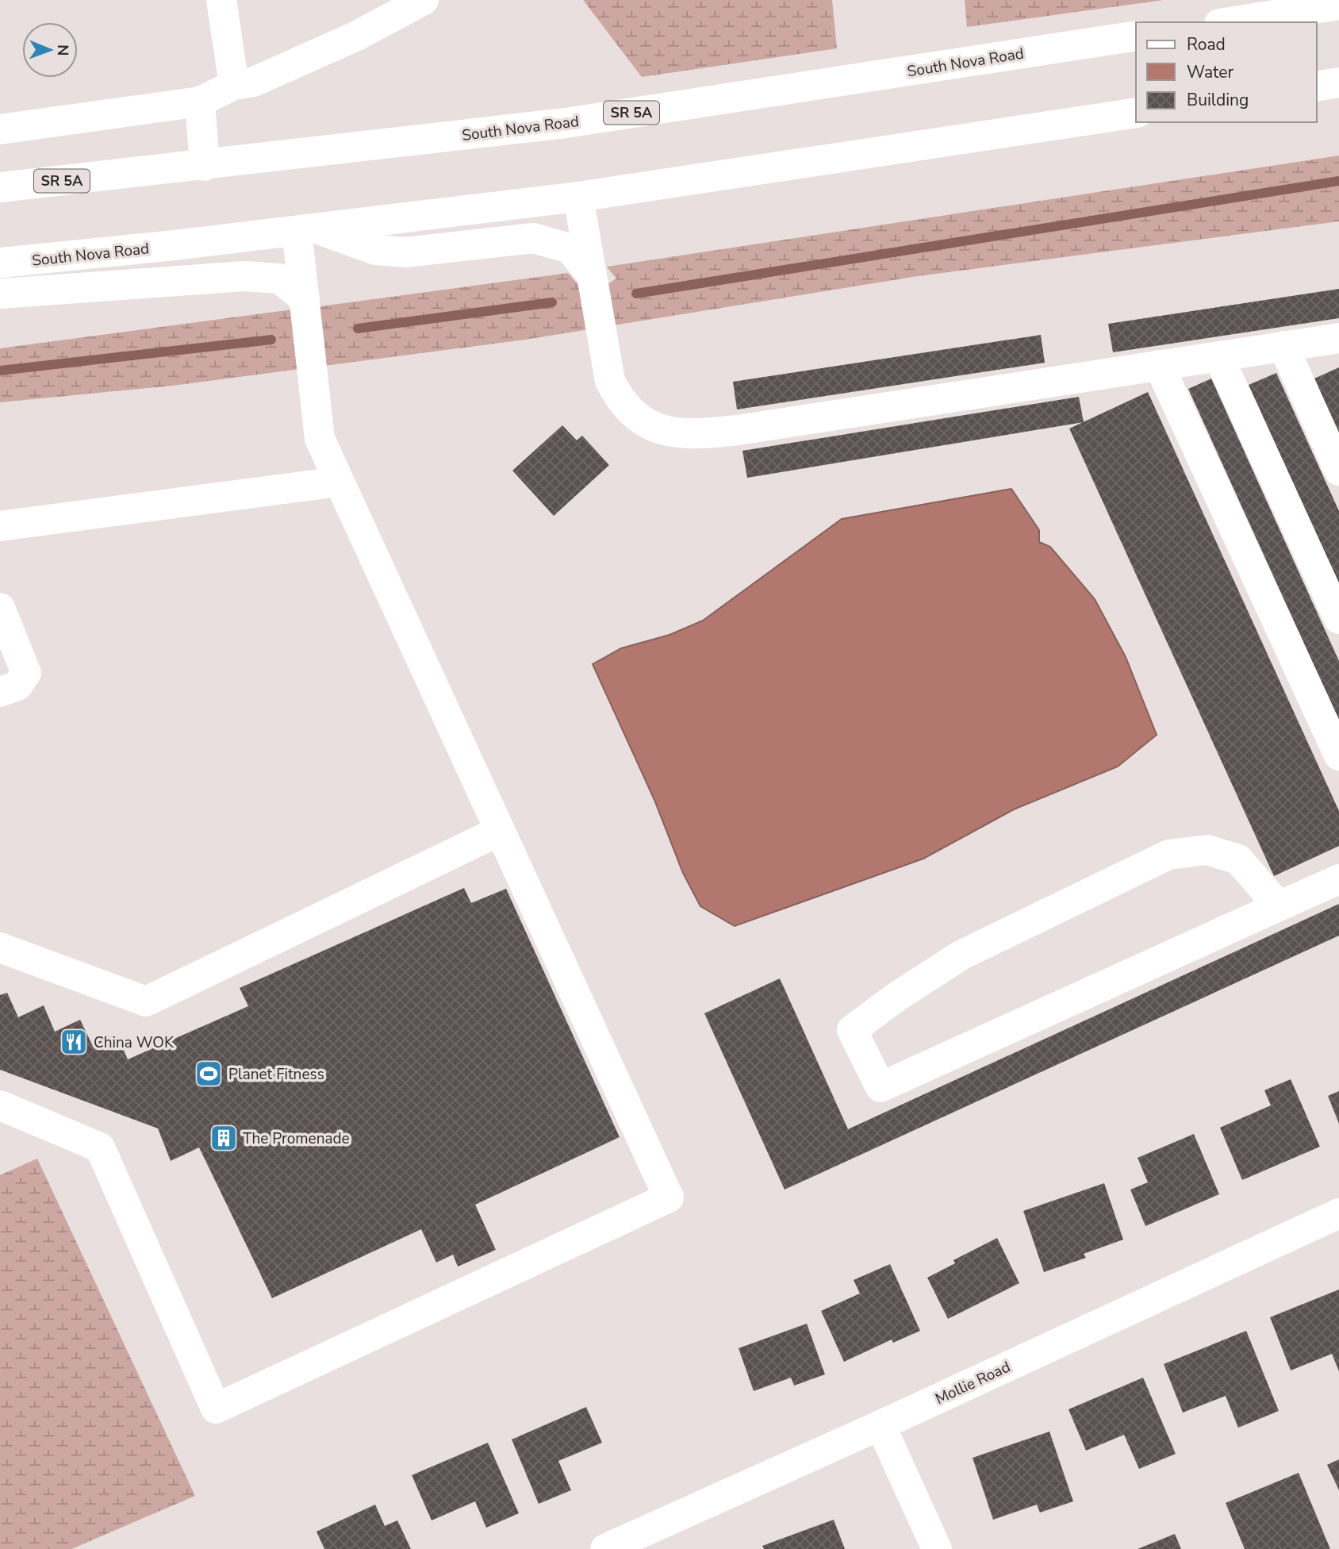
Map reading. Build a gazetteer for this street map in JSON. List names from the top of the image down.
{
  "streets": {
    "main road": ["South Nova Road", "SR 5A", "Mollie Road"]
  },
  "places": {
    "restaurant": ["China WOK"],
    "sports": ["Planet Fitness"],
    "building": ["The Promenade"]
  },
  "legend": ["Road", "Water", "Building"],
  "north": "right"
}
